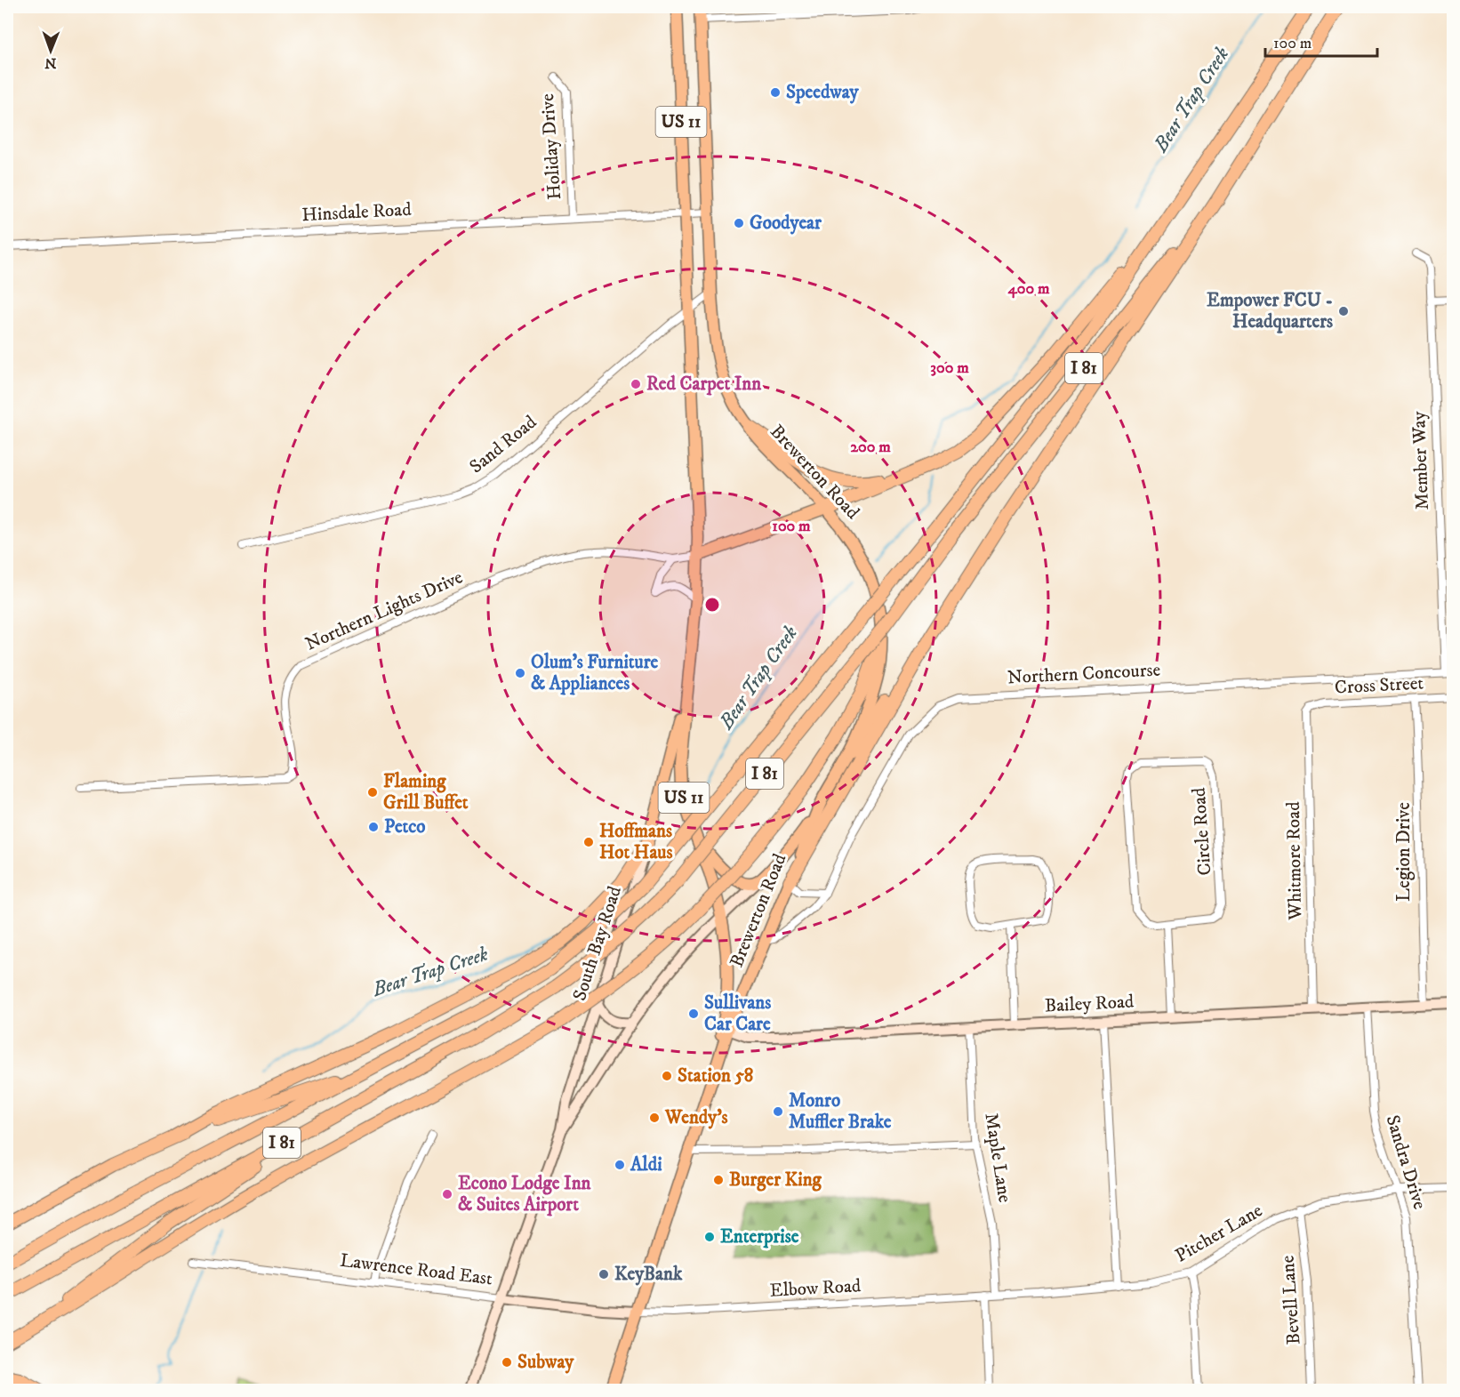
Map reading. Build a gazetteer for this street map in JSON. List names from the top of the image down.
{
  "streets": {
    "highway": ["I 81"],
    "main road": [
      "US 11",
      "Brewerton Road",
      "South Bay Road",
      "Bailey Road",
      "Lawrence Road East"
    ],
    "street": [
      "Holiday Drive",
      "Hinsdale Road",
      "Sand Road",
      "Member Way",
      "Northern Lights Drive",
      "Northern Concourse",
      "Cross Street",
      "Circle Road",
      "Legion Drive",
      "Whitmore Road",
      "Maple Lane",
      "Sandra Drive",
      "Pitcher Lane",
      "Elbow Road",
      "Bevell Lane"
    ]
  },
  "crossings": [
    ["Holiday Drive", "Hinsdale Road"],
    ["Hinsdale Road", "Brewerton Road"],
    ["Sand Road", "Brewerton Road"],
    ["Member Way", "Northern Concourse"],
    ["Brewerton Road", "Northern Lights Drive"],
    ["Brewerton Road", "Northern Concourse"],
    ["Brewerton Road", "South Bay Road"],
    ["Brewerton Road", "Bailey Road"],
    ["Brewerton Road", "Lawrence Road East"],
    ["Brewerton Road", "Elbow Road"],
    ["Cross Street", "Legion Drive"],
    ["Cross Street", "Whitmore Road"],
    ["Legion Drive", "Bailey Road"],
    ["Whitmore Road", "Bailey Road"],
    ["South Bay Road", "Lawrence Road East"],
    ["Bailey Road", "Maple Lane"],
    ["Bailey Road", "Sandra Drive"],
    ["Maple Lane", "Pitcher Lane"],
    ["Maple Lane", "Elbow Road"],
    ["Sandra Drive", "Pitcher Lane"],
    ["Pitcher Lane", "Elbow Road"],
    ["Pitcher Lane", "Bevell Lane"],
    ["Lawrence Road East", "Elbow Road"]
  ],
  "water": ["Bear Trap Creek"],
  "places": [
    "Speedway",
    "Goodyear",
    "Empower FCU - Headquarters",
    "Red Carpet Inn",
    "Olum's Furniture & Appliances",
    "Flaming Grill Buffet",
    "Petco",
    "Hoffmans Hot Haus",
    "Sullivans Car Care",
    "Station 58",
    "Monro Muffler Brake",
    "Wendy's",
    "Aldi",
    "Burger King",
    "Econo Lodge Inn & Suites Airport",
    "Enterprise",
    "KeyBank",
    "Subway"
  ],
  "scale_bar": "100 m",
  "north": "bottom",
  "rings": [
    "400 m",
    "300 m",
    "200 m",
    "100 m"
  ]
}
